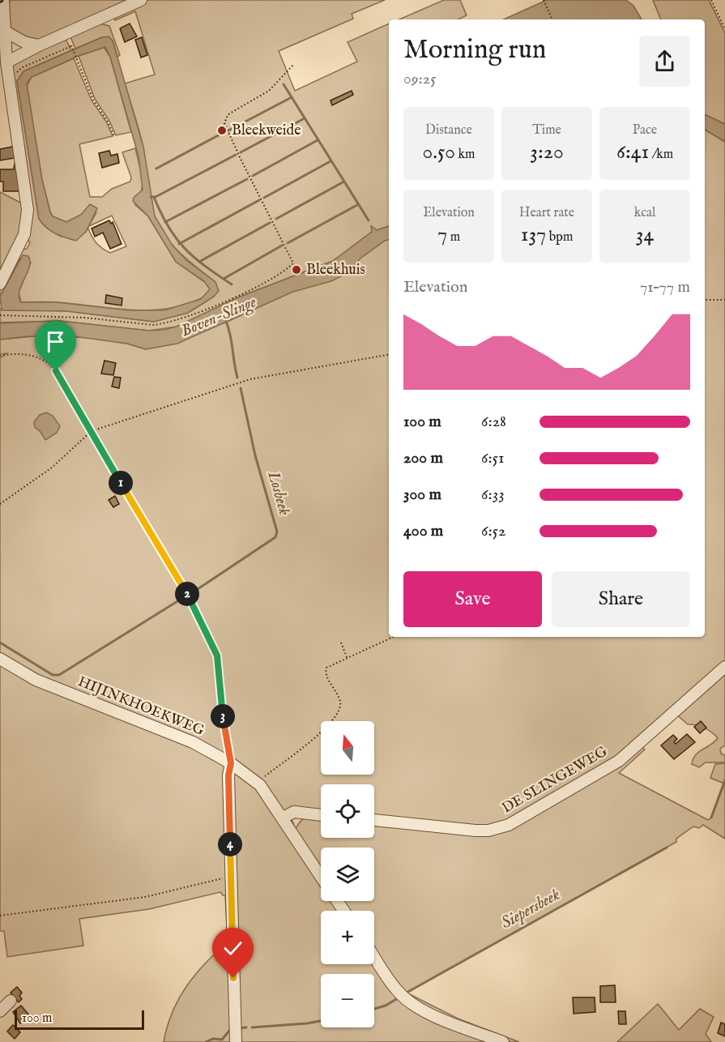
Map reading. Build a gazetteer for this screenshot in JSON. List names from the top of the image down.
{
  "streets": {
    "street": ["HIJINKHOEKWEG", "DE SLINGEWEG"]
  },
  "water": ["Boven-Slinge", "Losbeek", "Siepersbeek"],
  "places": ["Bleekweide", "Bleekhuis"],
  "scale_bar": "100 m",
  "north": "top",
  "page": {
    "heading": ["Morning run", "09:25"],
    "stats": [
      ["Distance", "0.50 km"],
      ["Time", "3:20"],
      ["Pace", "6:41 /km"],
      ["Elevation", "7 m"],
      ["Heart rate", "137 bpm"],
      ["kcal", "34"]
    ],
    "chart": ["Elevation", "71–77 m"],
    "list": [
      {
        "name": "100 m",
        "note": "6:28"
      },
      {
        "name": "200 m",
        "note": "6:51"
      },
      {
        "name": "300 m",
        "note": "6:33"
      },
      {
        "name": "400 m",
        "note": "6:52"
      }
    ],
    "pins": [
      "1",
      "2",
      "3",
      "4"
    ],
    "buttons": ["Save", "Share"],
    "map_buttons": ["+", "−"],
    "scale": "100 m"
  }
}
